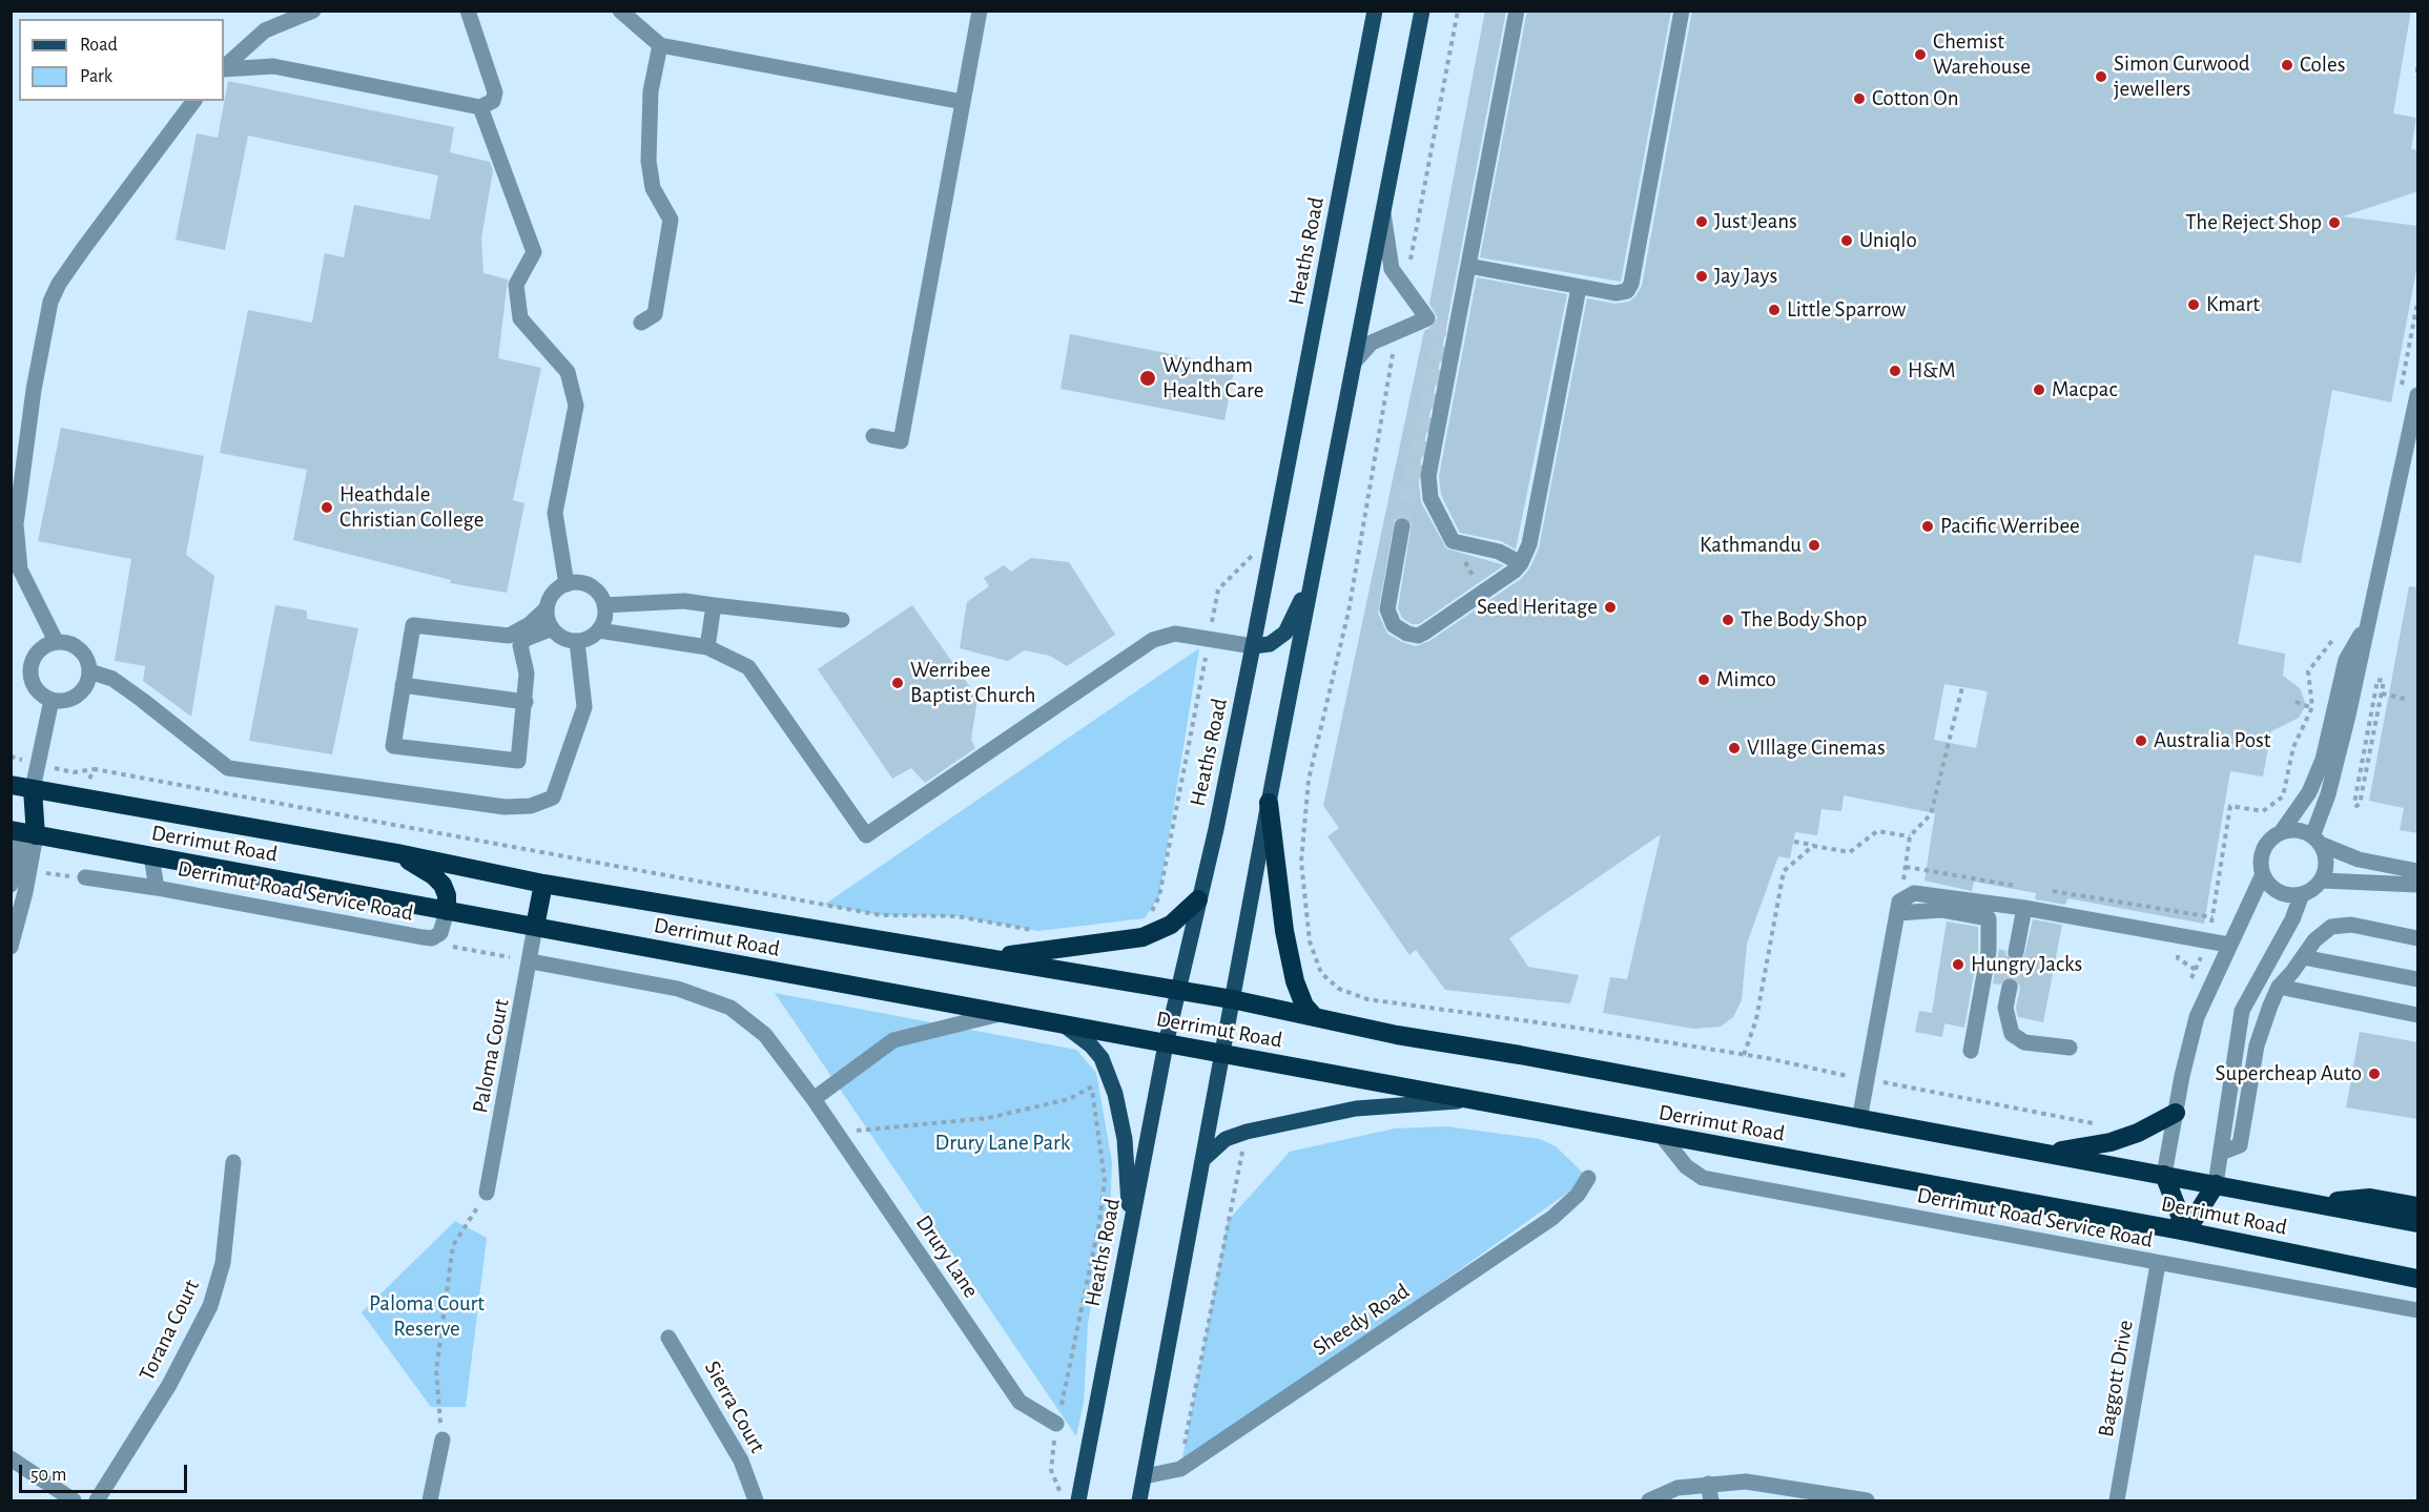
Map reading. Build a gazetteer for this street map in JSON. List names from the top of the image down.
{
  "streets": {
    "highway": ["Derrimut Road"],
    "main road": ["Heaths Road"],
    "street": [
      "Derrimut Road Service Road",
      "Paloma Court",
      "Drury Lane",
      "Sheedy Road",
      "Torana Court",
      "Baggott Drive",
      "Sierra Court"
    ]
  },
  "crossings": [
    ["Heaths Road", "Derrimut Road"],
    ["Derrimut Road", "Derrimut Road Service Road"],
    ["Derrimut Road", "Paloma Court"],
    ["Derrimut Road Service Road", "Baggott Drive"],
    ["Paloma Court", "Drury Lane"]
  ],
  "parks": ["Drury Lane Park", "Paloma Court Reserve"],
  "places": [
    "Chemist Warehouse",
    "Coles",
    "Simon Curwood jewellers",
    "Cotton On",
    "Just Jeans",
    "The Reject Shop",
    "Uniqlo",
    "Jay Jays",
    "Kmart",
    "Little Sparrow",
    "H&M",
    "Wyndham Health Care",
    "Macpac",
    "Heathdale Christian College",
    "Pacific Werribee",
    "Kathmandu",
    "Seed Heritage",
    "The Body Shop",
    "Mimco",
    "Werribee Baptist Church",
    "Australia Post",
    "VIllage Cinemas",
    "Hungry Jacks",
    "Supercheap Auto"
  ],
  "legend": ["Road", "Park"],
  "scale_bar": "50 m"
}
